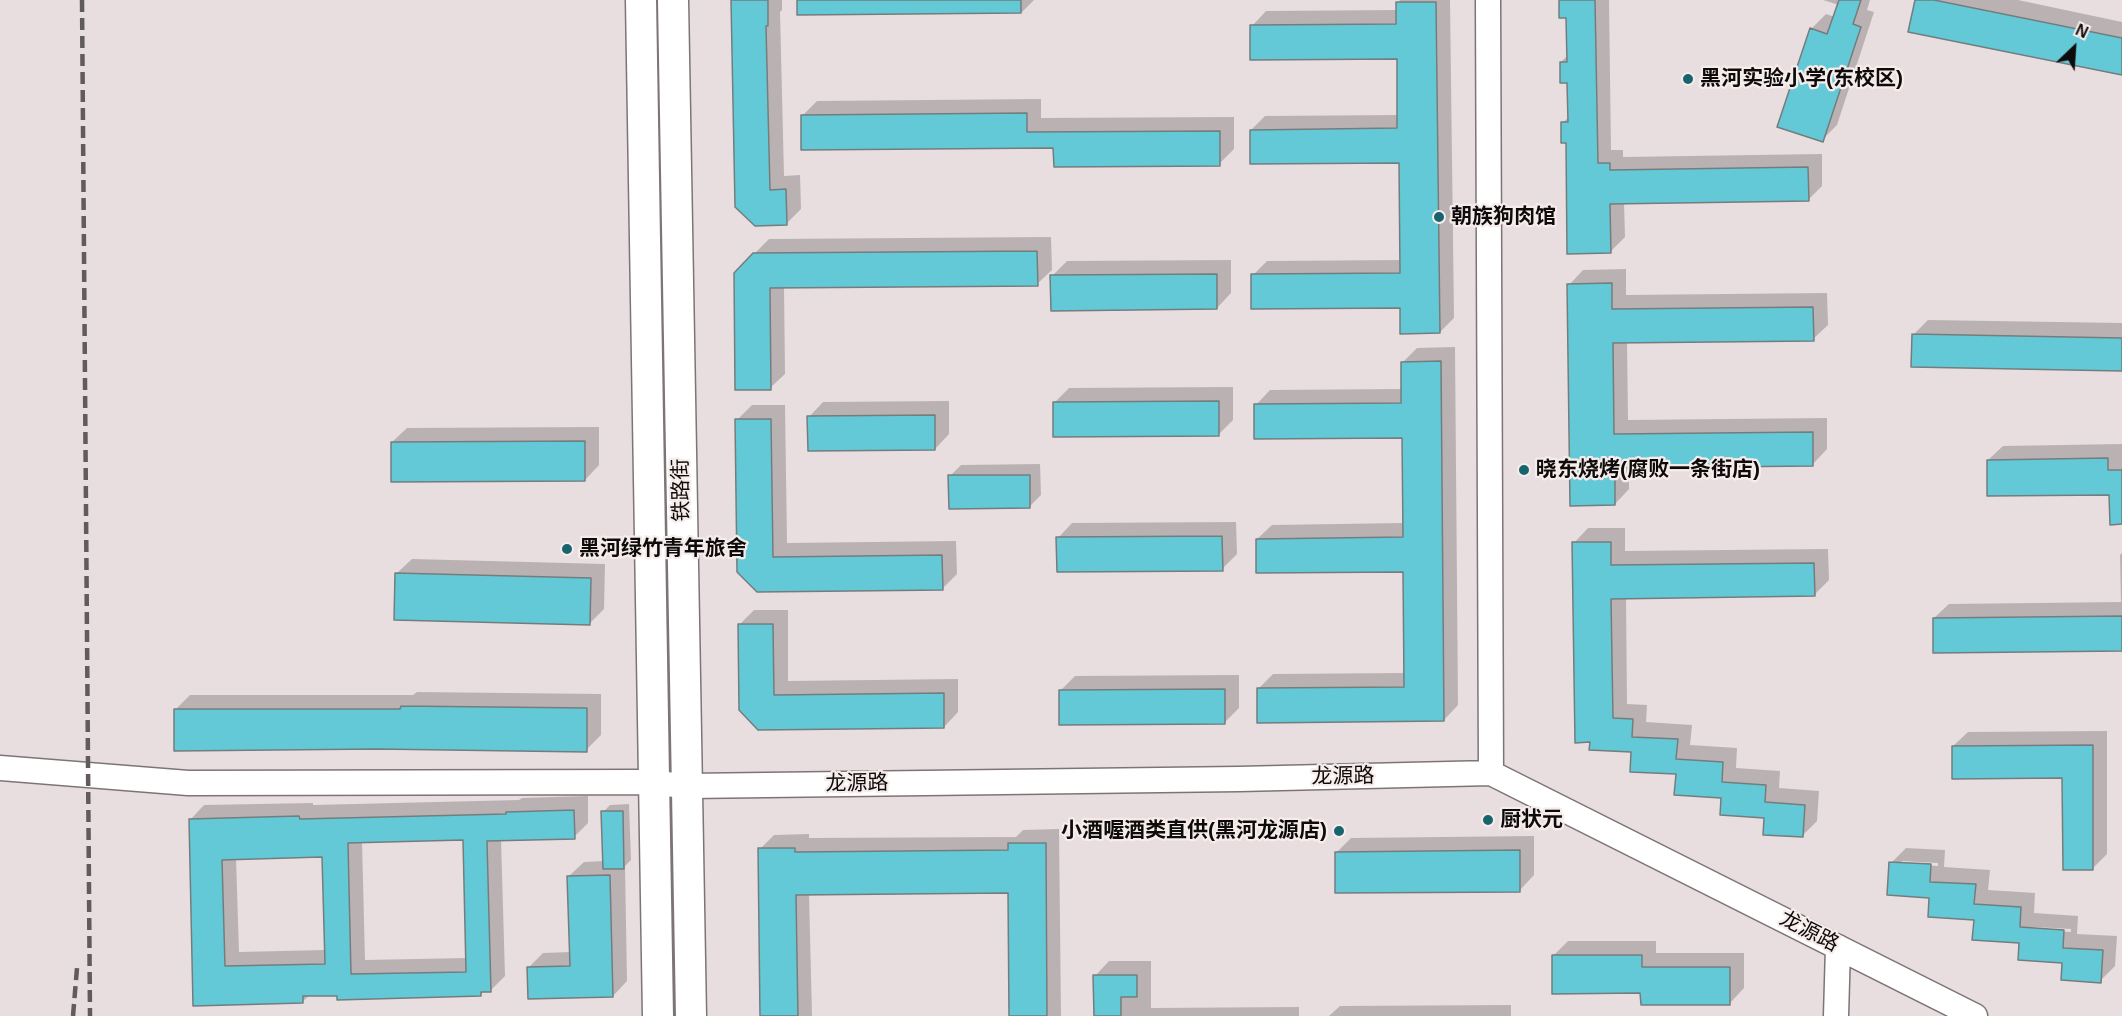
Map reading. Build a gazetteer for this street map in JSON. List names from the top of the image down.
{
  "streets": {
    "main road": ["铁路街"],
    "street": ["龙源路"]
  },
  "crossings": [
    ["铁路街", "龙源路"]
  ],
  "places": [
    "黑河实验小学(东校区)",
    "朝族狗肉馆",
    "晓东烧烤(腐败一条街店)",
    "黑河绿竹青年旅舍",
    "厨状元",
    "小酒喔酒类直供(黑河龙源店)"
  ],
  "north": "top right"
}
